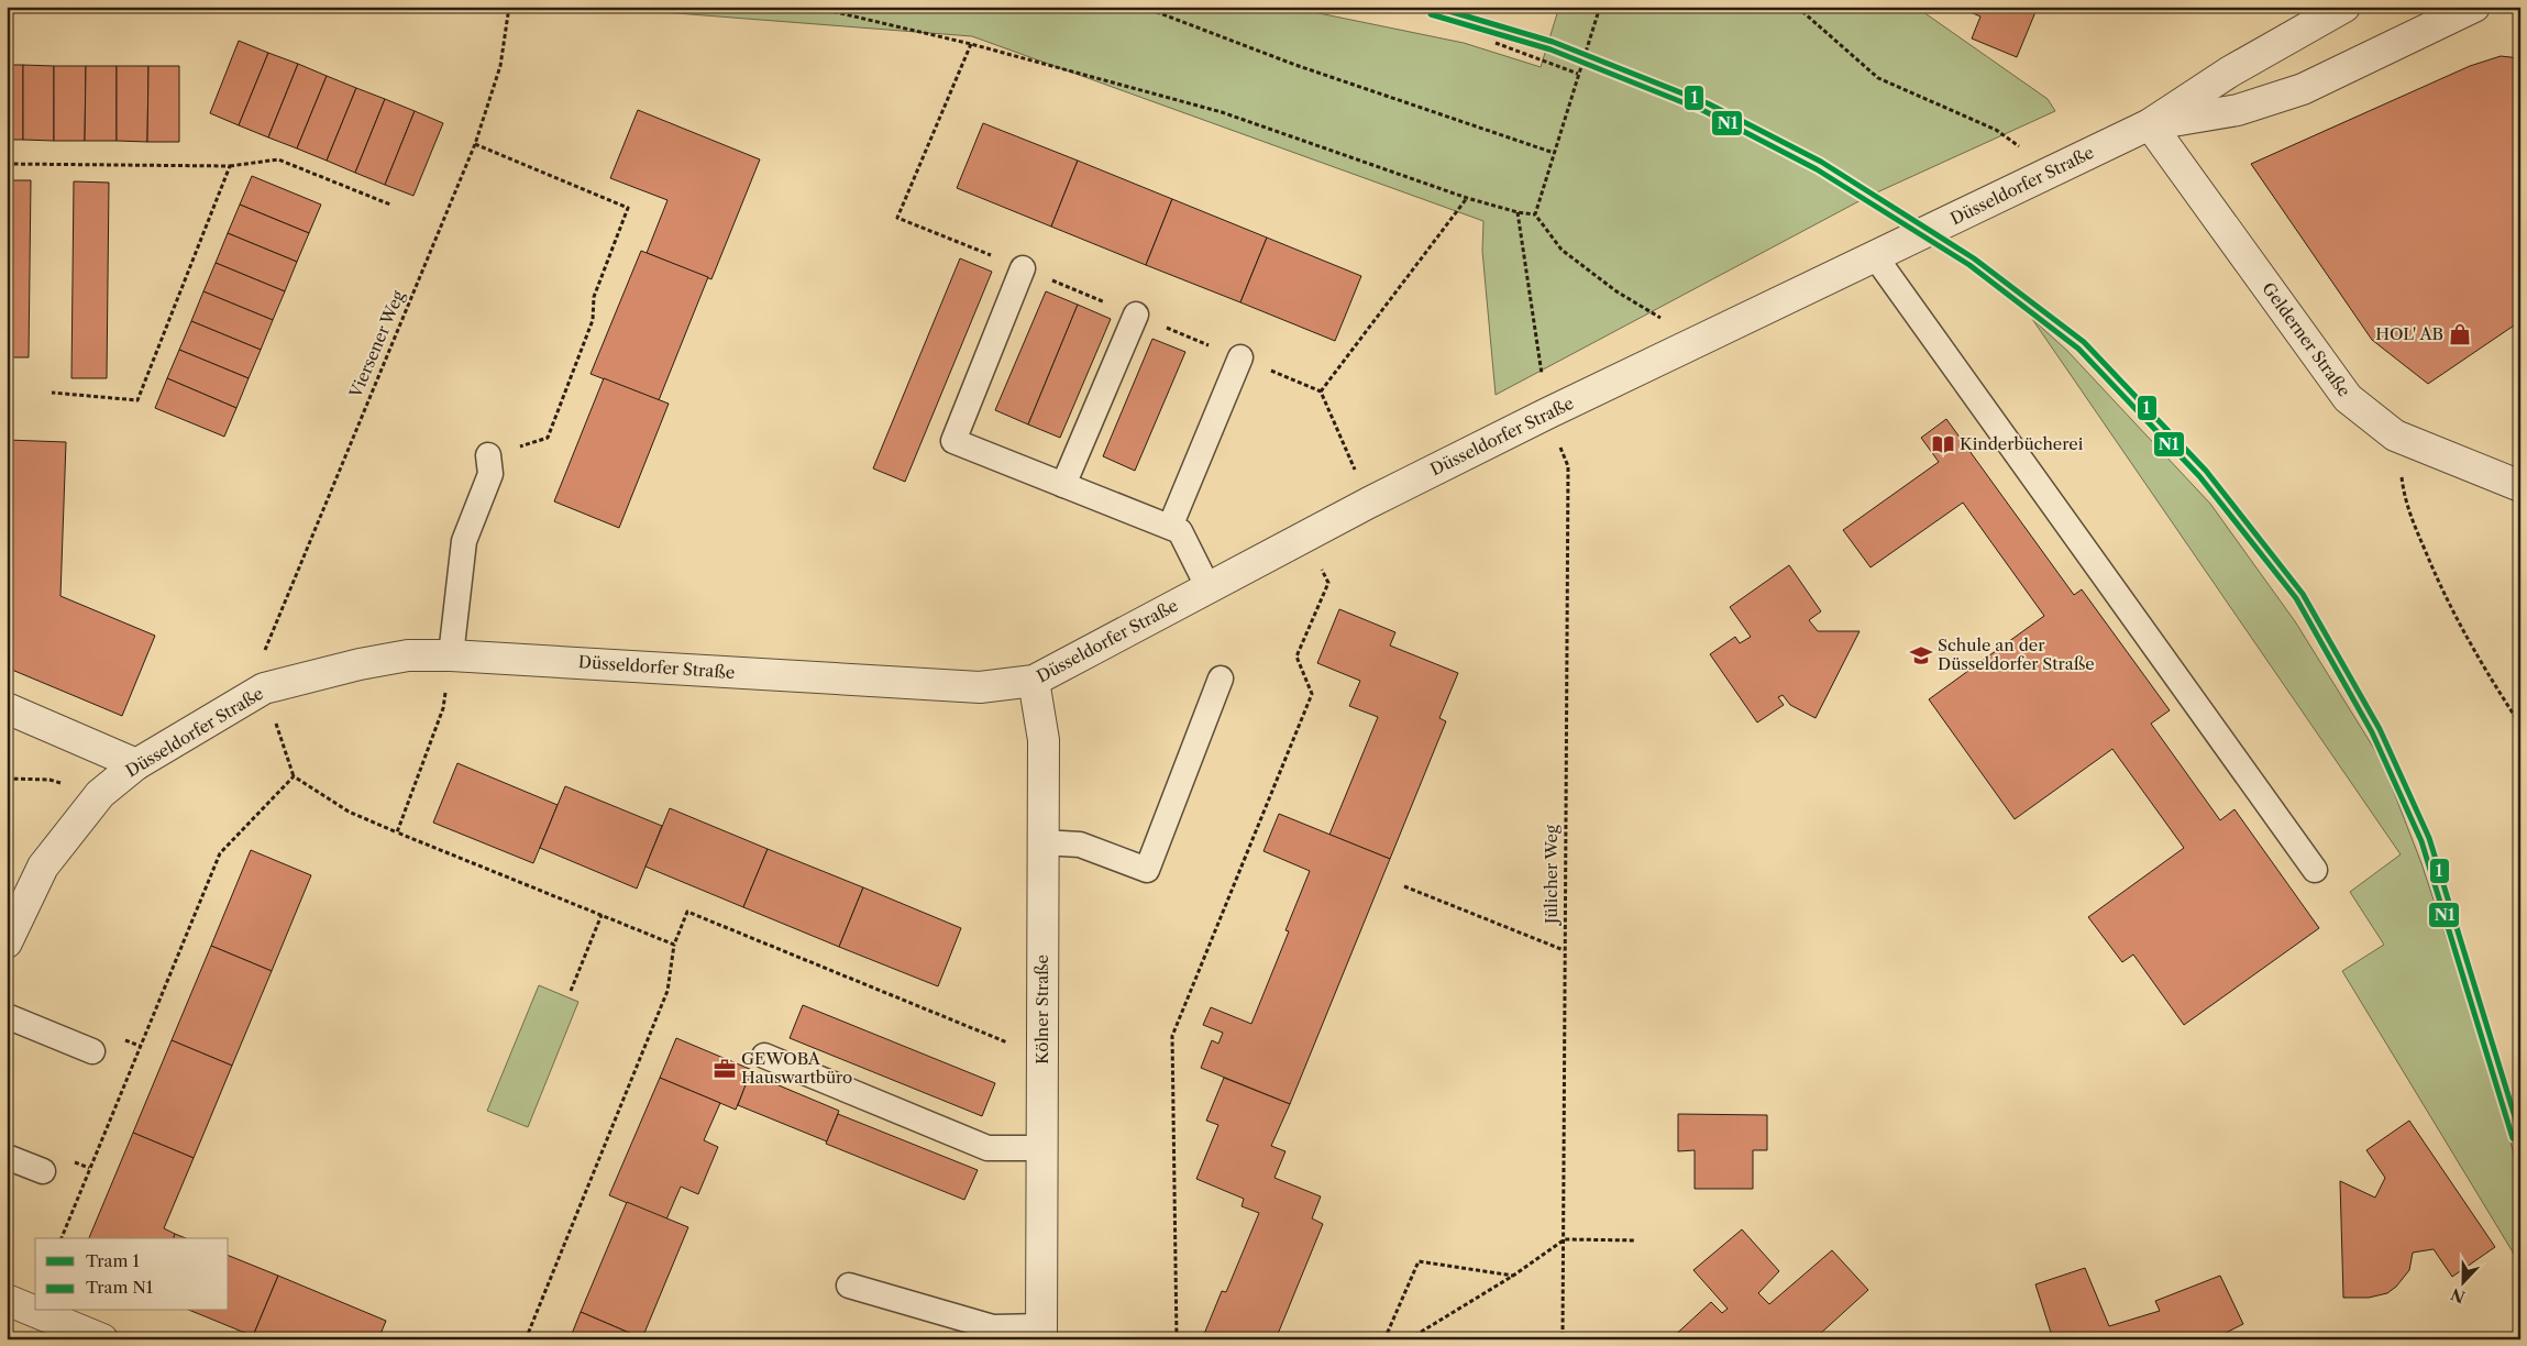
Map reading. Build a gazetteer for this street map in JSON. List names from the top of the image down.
{
  "streets": {
    "street": ["Düsseldorfer Straße", "Gelderner Straße", "Kölner Straße"],
    "path": ["Viersener Weg", "Jülicher Weg"]
  },
  "crossings": [
    ["Düsseldorfer Straße", "Gelderner Straße"],
    ["Düsseldorfer Straße", "Viersener Weg"],
    ["Düsseldorfer Straße", "Jülicher Weg"],
    ["Düsseldorfer Straße", "Kölner Straße"]
  ],
  "places": {
    "shop": ["HOL' AB"],
    "library": ["Kinderbücherei"],
    "school or university": ["Schule an der Düsseldorfer Straße"],
    "office": ["GEWOBA Hauswartbüro"]
  },
  "lines": ["tram line 1", "tram line N1"],
  "legend": ["Tram 1", "Tram N1"],
  "north": "bottom"
}
